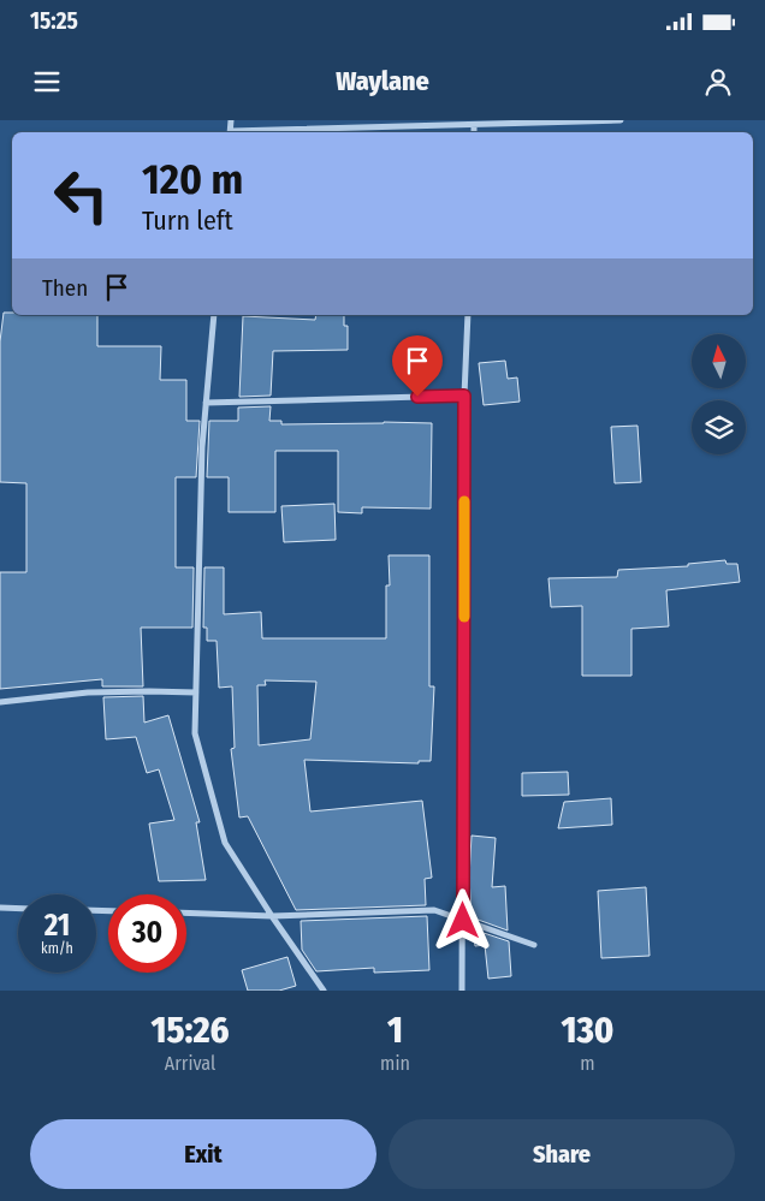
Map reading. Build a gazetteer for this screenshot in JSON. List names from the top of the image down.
{
  "north": "top",
  "page": {
    "status": "15:25",
    "header": "Waylane",
    "turn": ["120 m", "Turn left"],
    "then": "Then",
    "speed": "21 km/h",
    "limit": "30",
    "eta": [
      "15:26",
      "Arrival",
      "1",
      "min",
      "130",
      "m"
    ],
    "buttons": ["Exit", "Share"]
  }
}
